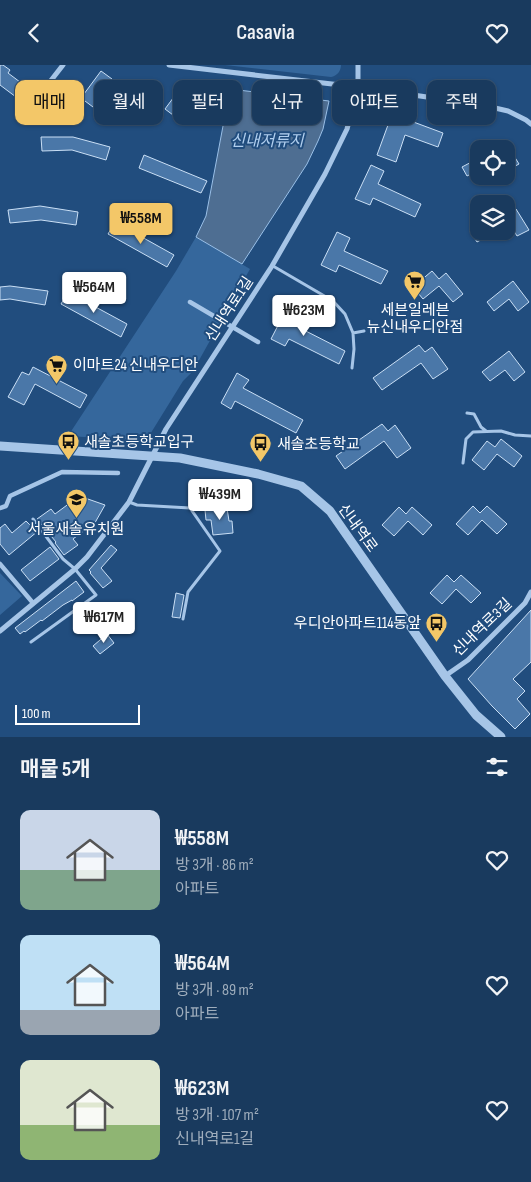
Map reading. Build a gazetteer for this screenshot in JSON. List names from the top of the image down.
{
  "streets": {
    "street": ["신내역로1길", "신내역로", "신내역로3길"]
  },
  "crossings": [
    ["신내역로1길", "신내역로"],
    ["신내역로", "신내역로3길"]
  ],
  "water": ["신내저류지"],
  "places": {
    "supermarket": ["세븐일레븐 뉴신내우디안점", "이마트24 신내우디안"],
    "bus stop": ["새솔초등학교입구", "새솔초등학교", "우디안아파트114동앞"],
    "school or university": ["서울새솔유치원"]
  },
  "scale_bar": "100 m",
  "page": {
    "header": "Casavia",
    "chip": [
      "매매",
      "월세",
      "필터",
      "신규",
      "아파트",
      "주택"
    ],
    "price": [
      "₩558M",
      "₩564M",
      "₩623M",
      "₩439M",
      "₩617M"
    ],
    "scale": "100 m",
    "heading": "매물 5개",
    "list": [
      {
        "name": "₩558M",
        "note": "방 3개 · 86 m² · 아파트"
      },
      {
        "name": "₩564M",
        "note": "방 3개 · 89 m² · 아파트"
      },
      {
        "name": "₩623M",
        "note": "방 3개 · 107 m² · 신내역로1길"
      }
    ]
  }
}
